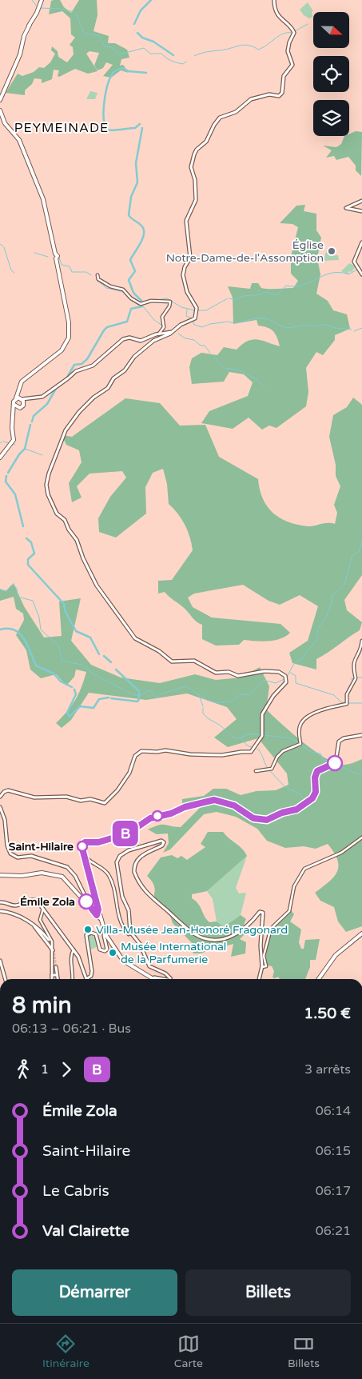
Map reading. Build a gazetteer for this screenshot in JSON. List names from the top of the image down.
{
  "districts": ["PEYMEINADE"],
  "places": [
    "Église Notre-Dame-de-l'Assomption",
    "Saint-Hilaire",
    "Émile Zola",
    "Villa-Musée Jean-Honoré Fragonard",
    "Musée International de la Parfumerie"
  ],
  "lines": ["bus line B"],
  "north": "right",
  "page": {
    "on_map": "B",
    "heading": ["8 min", "06:13 – 06:21 · Bus", "1.50 €"],
    "legs": ["1", "B", "3 arrêts"],
    "list": [
      {
        "name": "Émile Zola",
        "value": "06:14"
      },
      {
        "name": "Saint-Hilaire",
        "value": "06:15"
      },
      {
        "name": "Le Cabris",
        "value": "06:17"
      },
      {
        "name": "Val Clairette",
        "value": "06:21"
      }
    ],
    "buttons": ["Démarrer", "Billets"],
    "tabs": ["Itinéraire", "Carte", "Billets"]
  }
}
